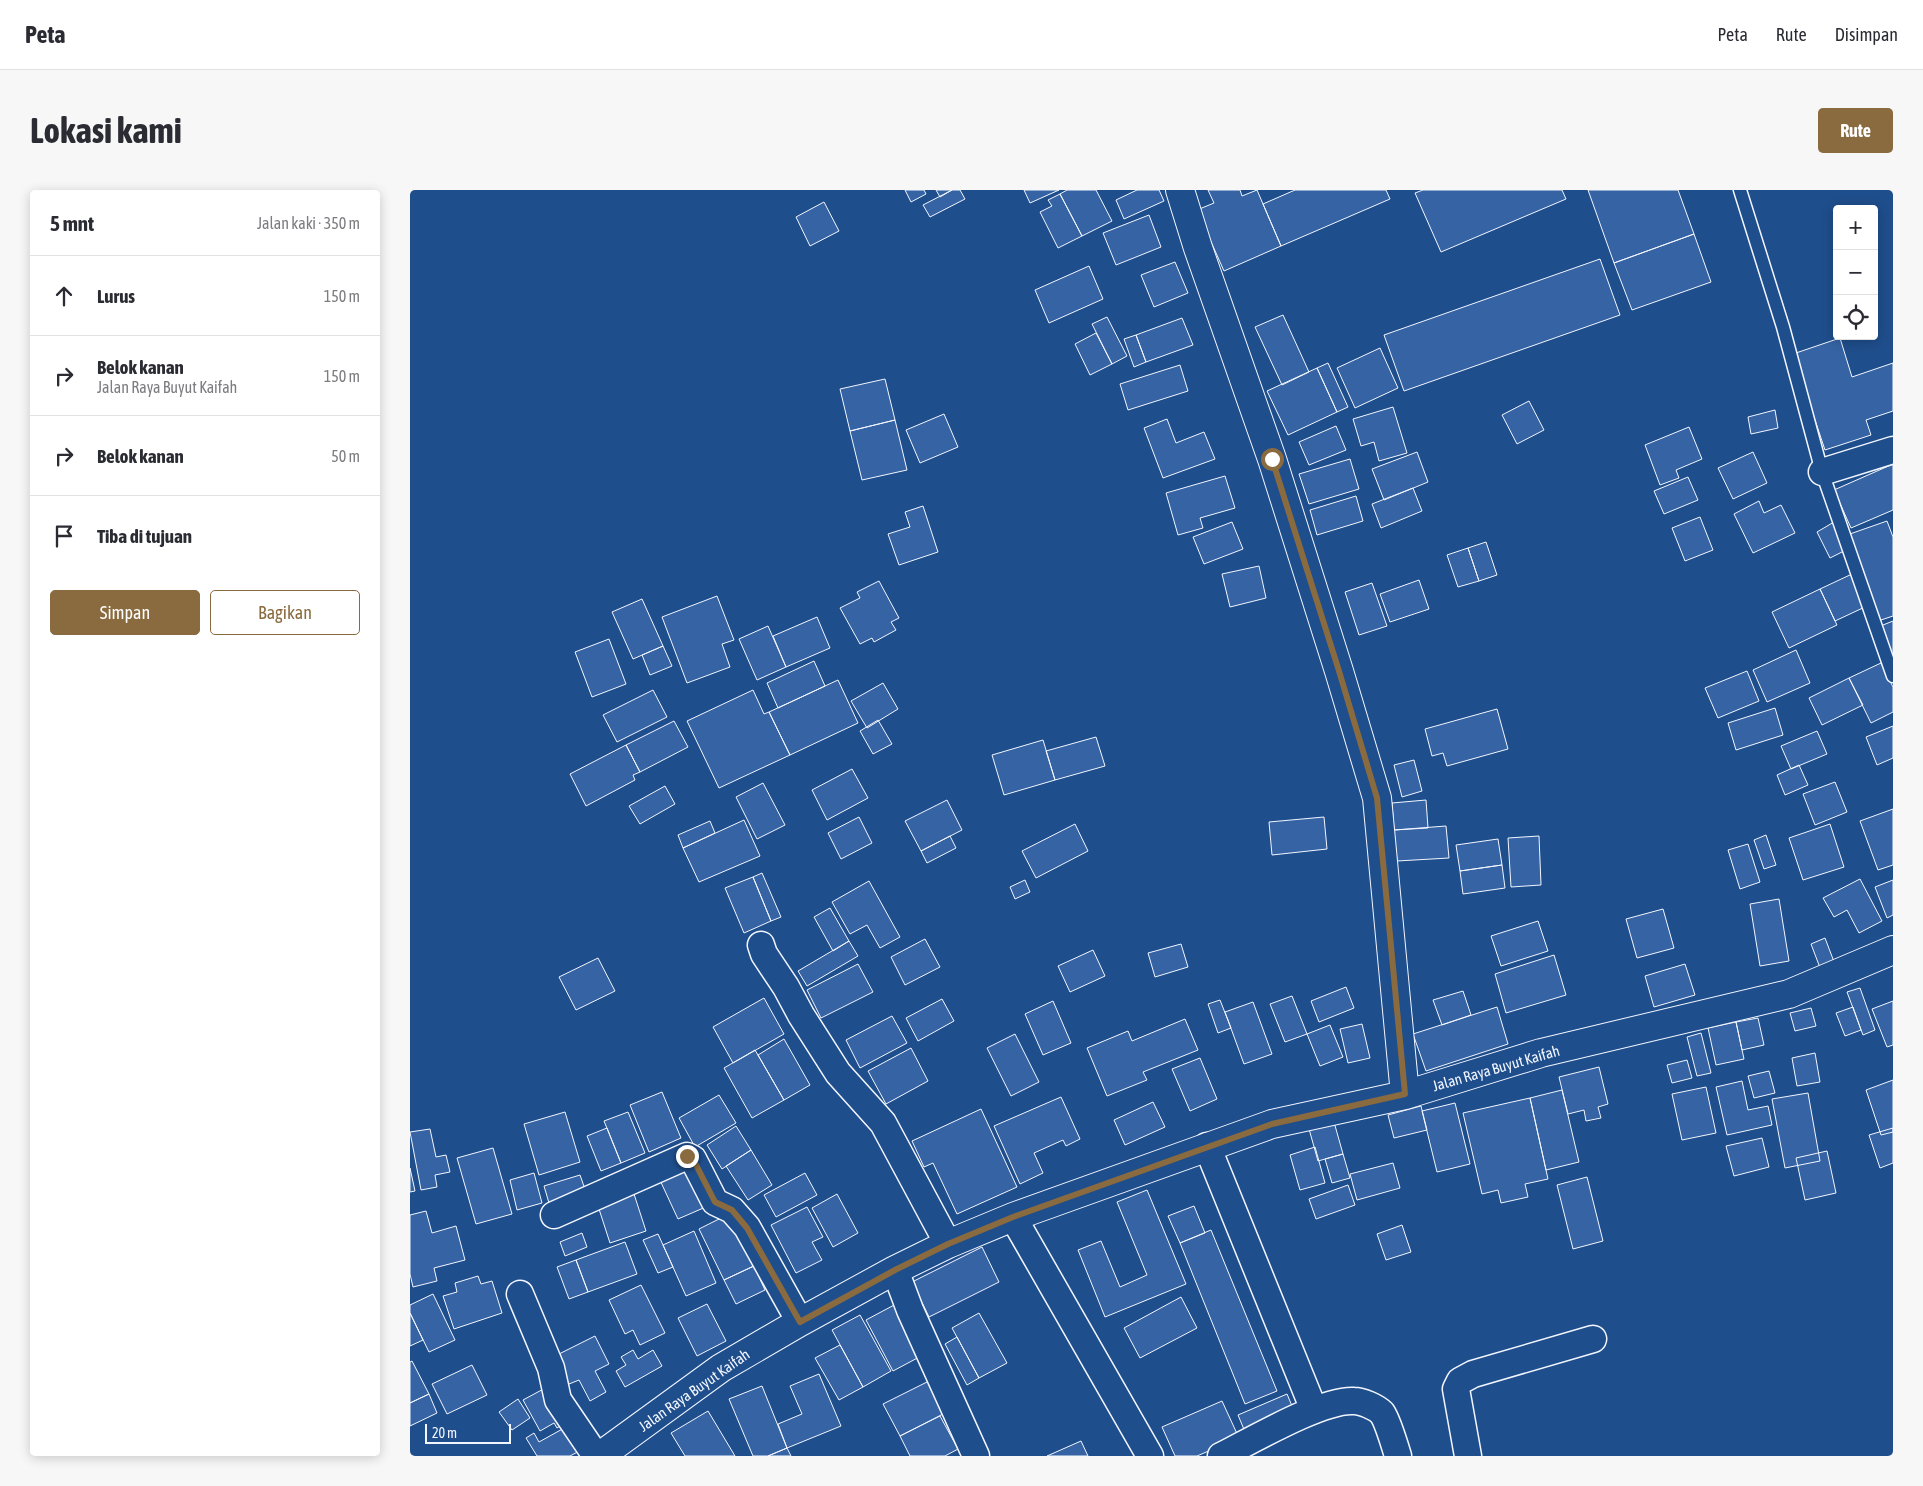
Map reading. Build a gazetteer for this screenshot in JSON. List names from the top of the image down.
{
  "streets": {
    "street": ["Jalan Raya Buyut Kaifah"]
  },
  "scale_bar": "20 m",
  "page": {
    "header": "Peta",
    "nav": ["Peta", "Rute", "Disimpan"],
    "buttons": [
      "Rute",
      ["Simpan", "Bagikan"]
    ],
    "title": "Lokasi kami",
    "heading": ["5 mnt", "Jalan kaki · 350 m"],
    "map_buttons": ["+", "−"],
    "list": [
      ["Lurus", "150 m"],
      ["Belok kanan", "Jalan Raya Buyut Kaifah", "150 m"],
      ["Belok kanan", "50 m"],
      "Tiba di tujuan"
    ],
    "scale": "20 m"
  }
}
